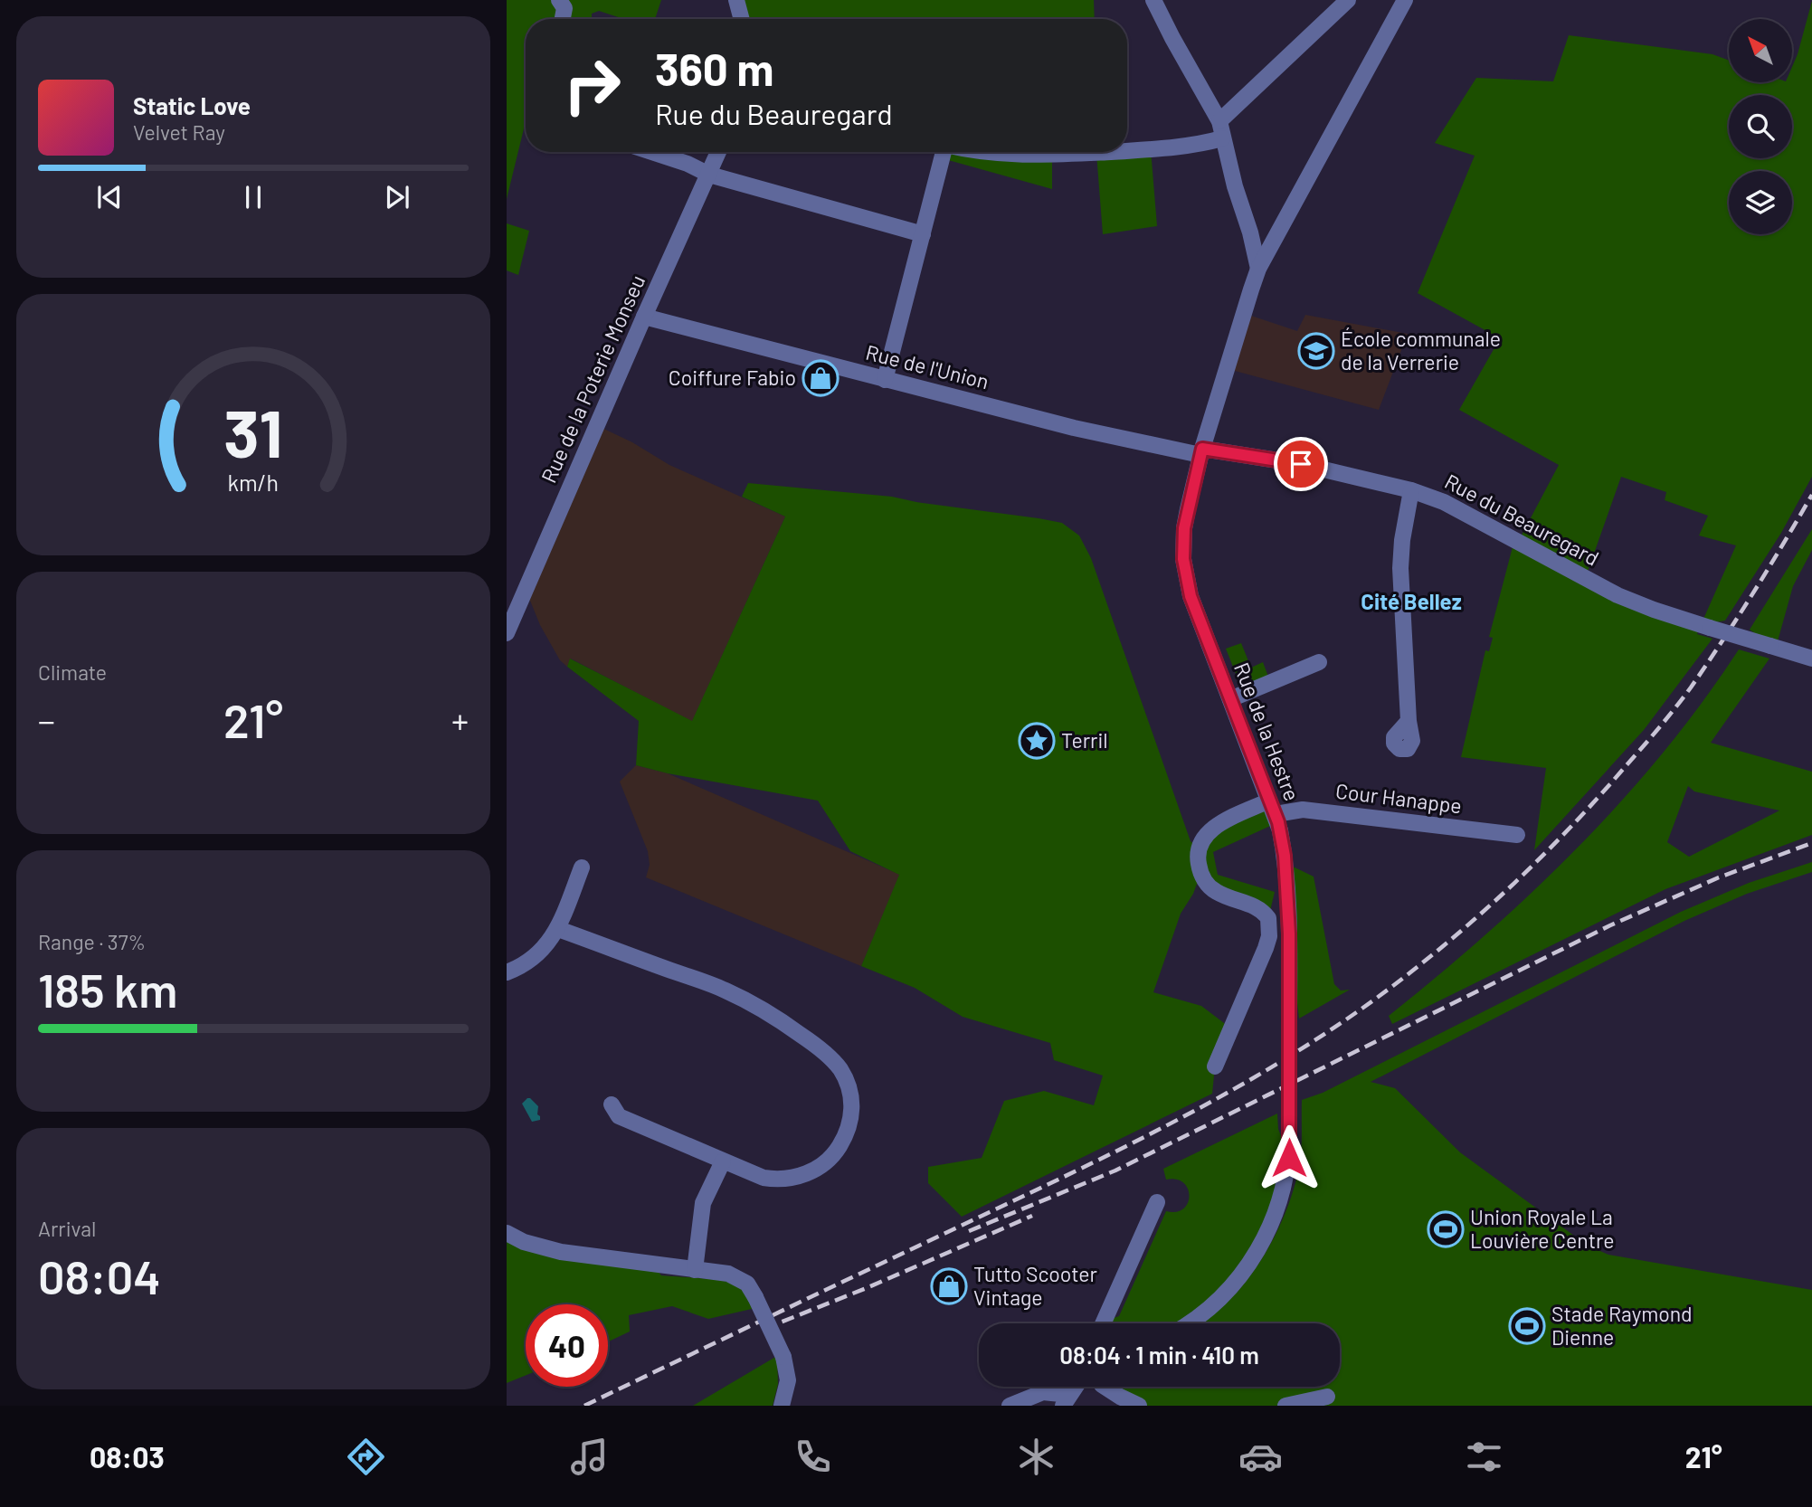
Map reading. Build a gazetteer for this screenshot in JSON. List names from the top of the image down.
{
  "streets": {
    "street": [
      "Rue de l'Union",
      "Rue de la Poterie Monseu",
      "Rue du Beauregard",
      "Rue de la Hestre",
      "Cour Hanappe"
    ]
  },
  "crossings": [
    ["Rue de l'Union", "Rue de la Poterie Monseu"],
    ["Rue de l'Union", "Rue du Beauregard"],
    ["Rue de l'Union", "Rue de la Hestre"],
    ["Rue du Beauregard", "Rue de la Hestre"],
    ["Rue de la Hestre", "Cour Hanappe"]
  ],
  "districts": ["Cité Bellez"],
  "places": {
    "school or university": ["École communale de la Verrerie"],
    "shop": ["Coiffure Fabio", "Tutto Scooter Vintage"],
    "place": ["Terril"],
    "sports": ["Union Royale La Louvière Centre", "Stade Raymond Dienne"]
  },
  "north": "top left",
  "page": {
    "turn": ["360 m", "Rue du Beauregard"],
    "song": ["Static Love", "Velvet Ray"],
    "tile": [
      "Climate",
      ["Range · 37%", "185 km"],
      ["Arrival", "08:04"]
    ],
    "heat": ["−", "21°", "+"],
    "limit": "40",
    "trip": "08:04 · 1 min · 410 m",
    "tabs": ["08:03", "21°"],
    "gauge": ["31", "km/h"]
  }
}
